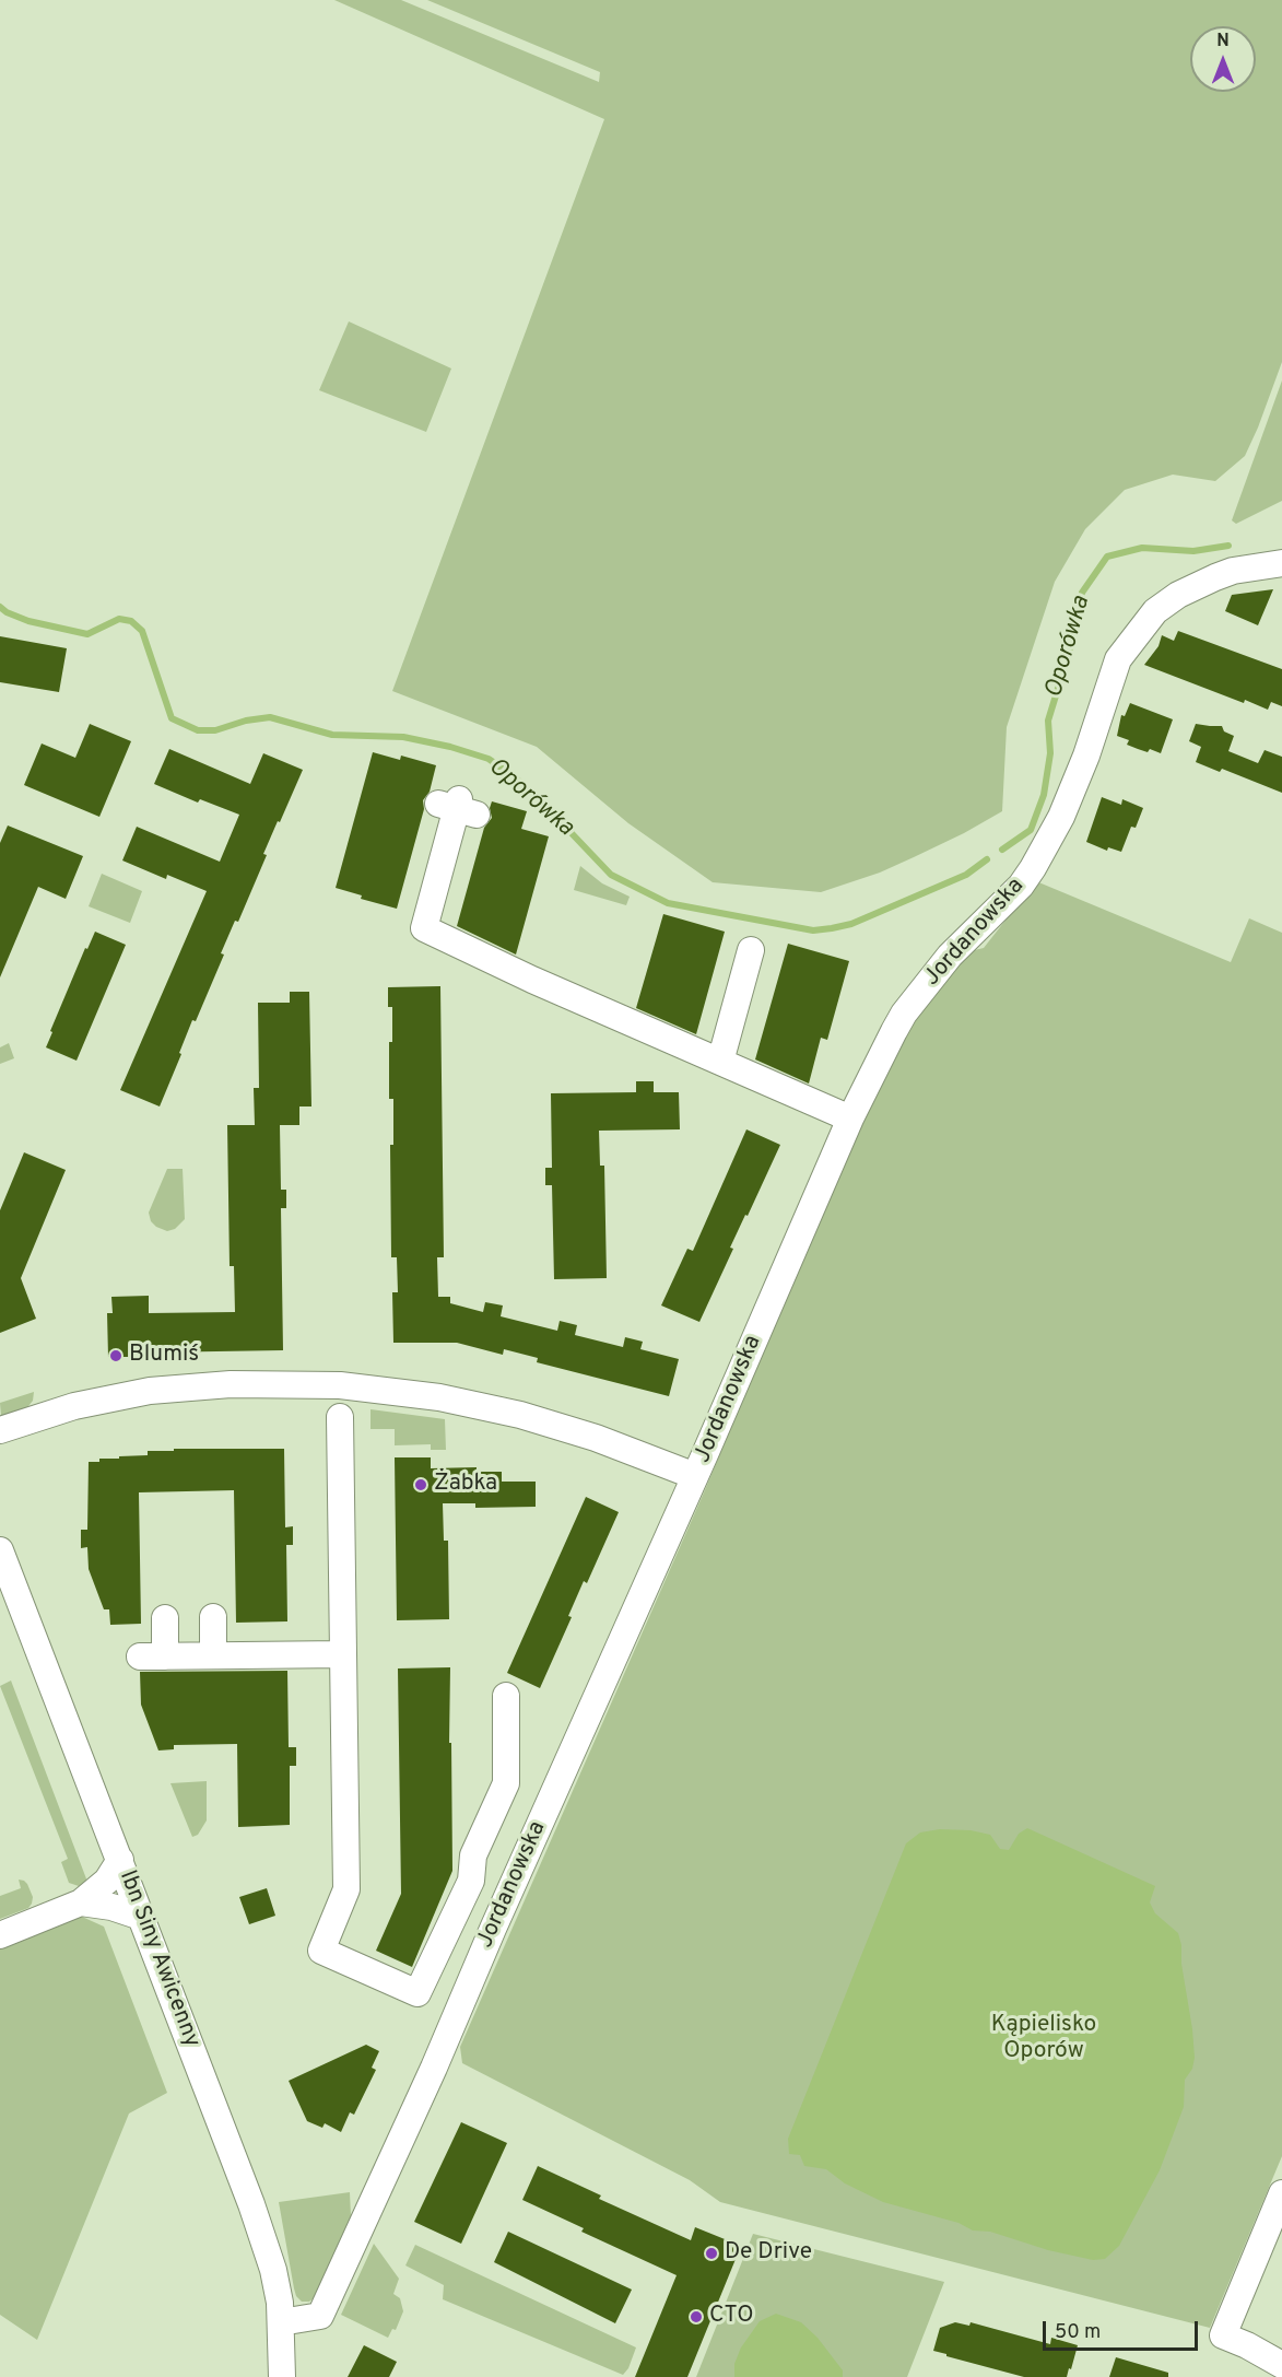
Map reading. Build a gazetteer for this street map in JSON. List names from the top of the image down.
{
  "streets": {
    "street": ["Jordanowska", "Ibn Siny Awicenny"]
  },
  "crossings": [
    ["Jordanowska", "Ibn Siny Awicenny"]
  ],
  "water": ["Oporówka"],
  "parks": ["Kąpielisko Oporów"],
  "places": [
    "Blumiś",
    "Żabka",
    "De Drive",
    "СТО"
  ],
  "scale_bar": "50 m",
  "north": "top"
}
